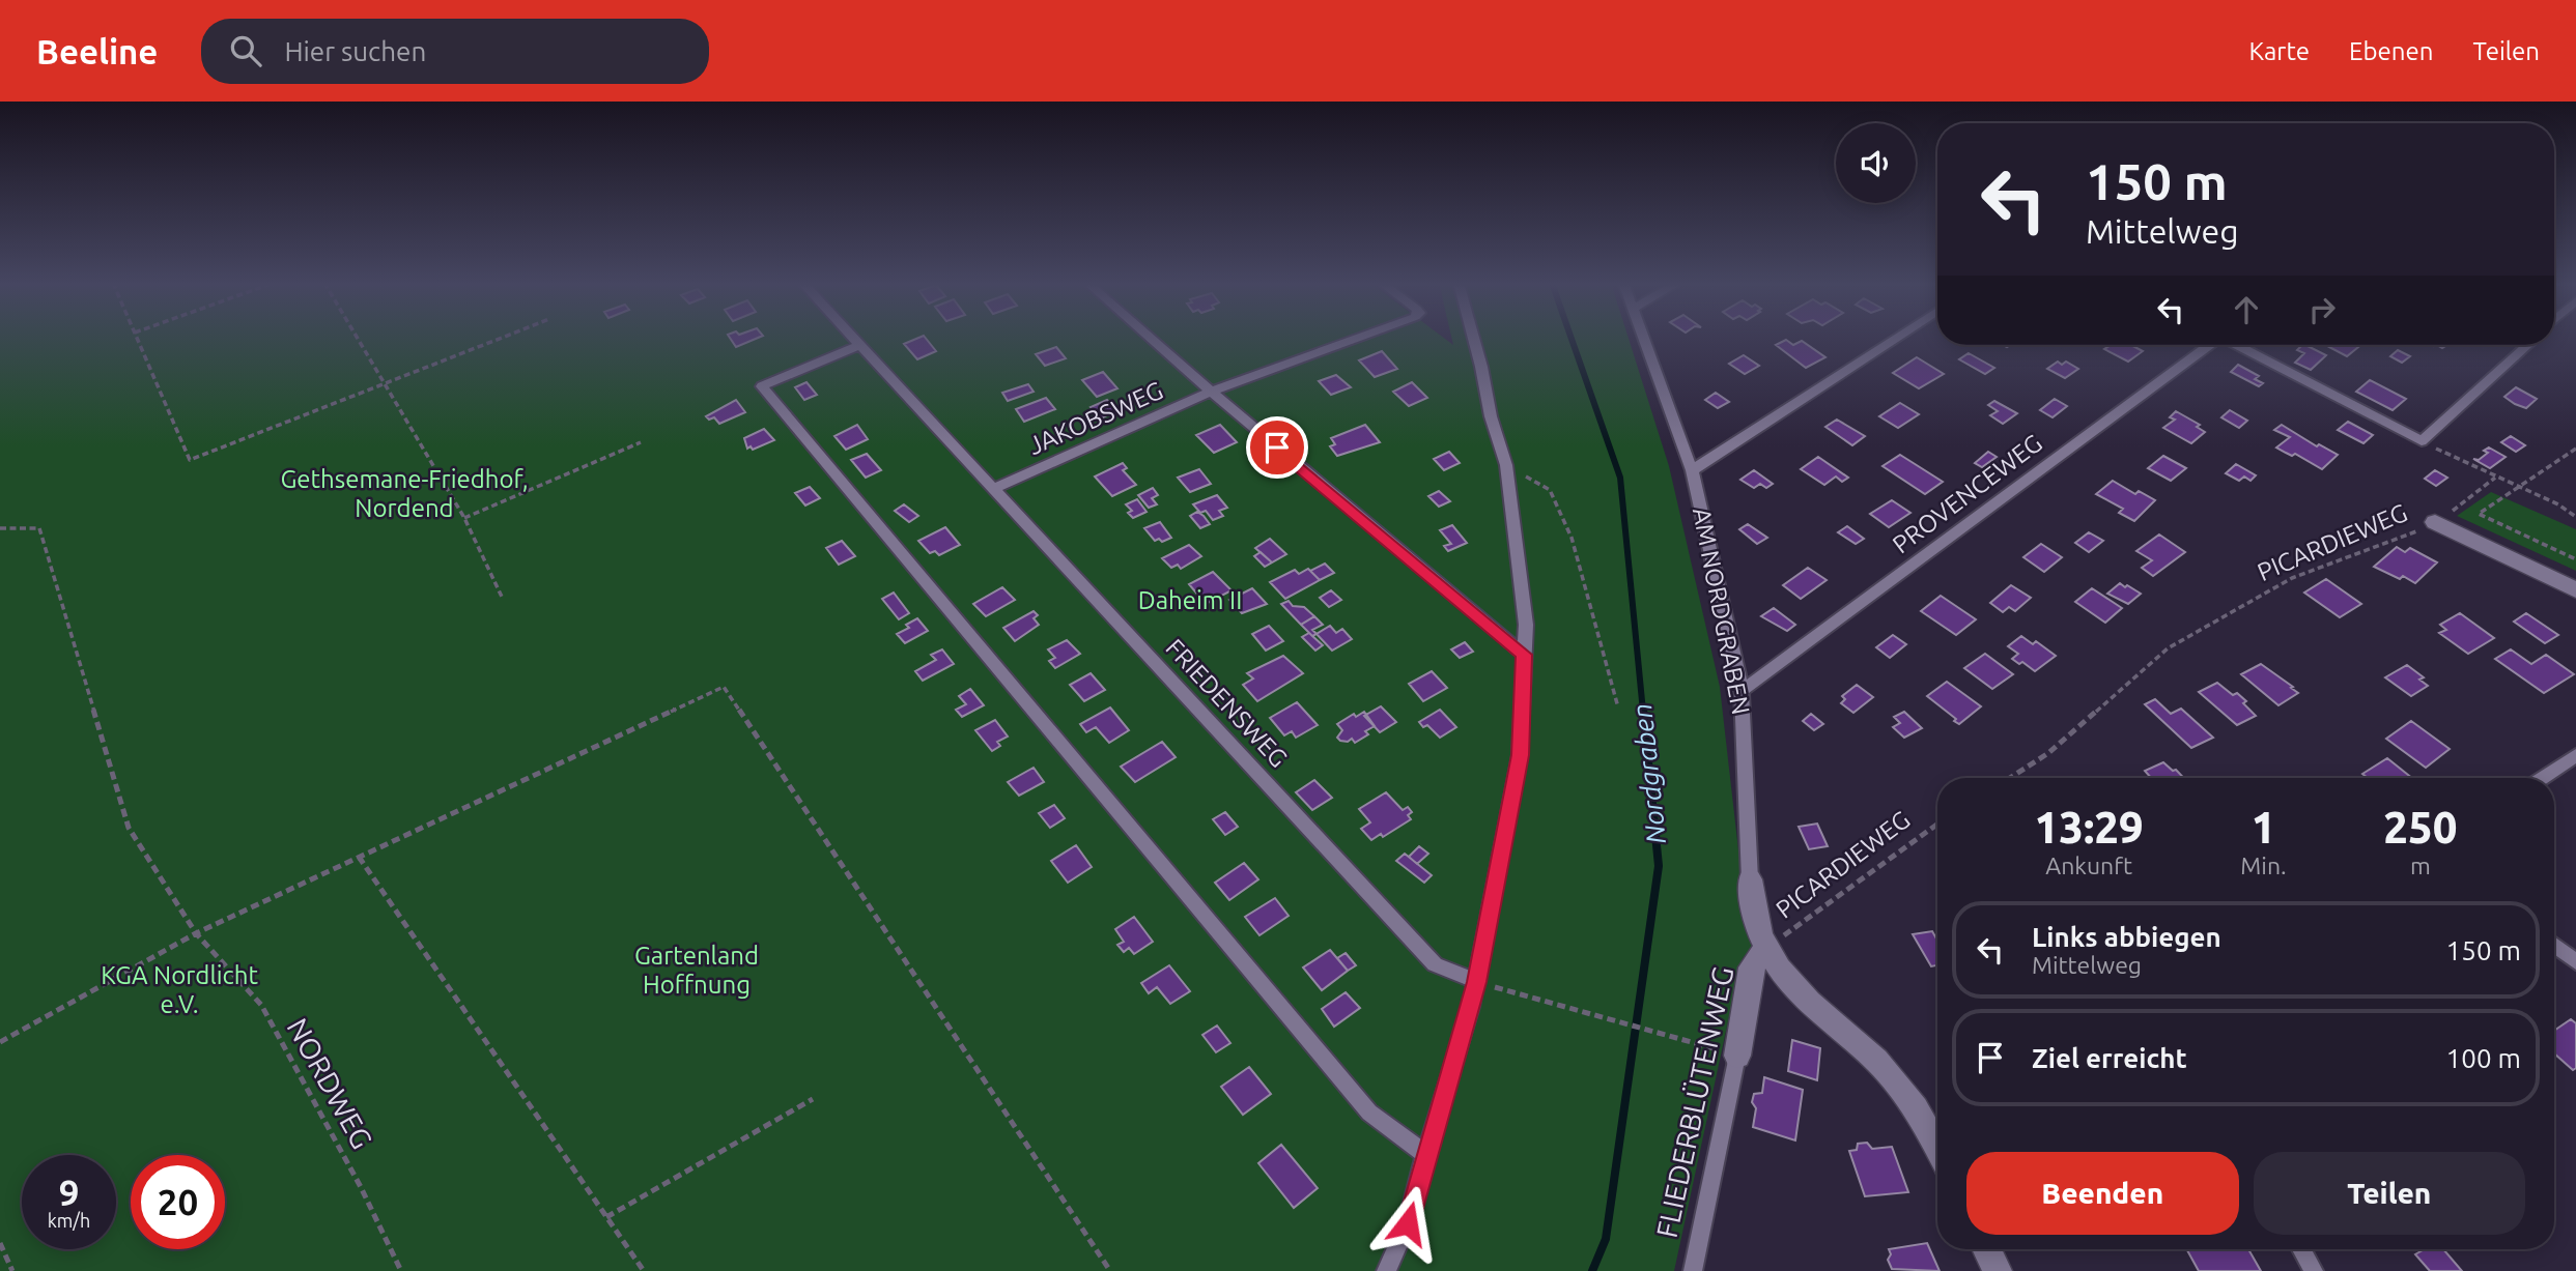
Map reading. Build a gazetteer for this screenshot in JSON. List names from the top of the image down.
{
  "streets": {
    "street": ["AM NORDGRABEN", "FLIEDERBLÜTENWEG"],
    "lane": ["JAKOBSWEG", "PROVENCEWEG", "FRIEDENSWEG"],
    "path": ["PICARDIEWEG", "NORDWEG"]
  },
  "crossings": [
    ["JAKOBSWEG", "FRIEDENSWEG"],
    ["PROVENCEWEG", "AM NORDGRABEN"],
    ["PICARDIEWEG", "AM NORDGRABEN"],
    ["PICARDIEWEG", "FLIEDERBLÜTENWEG"],
    ["AM NORDGRABEN", "FLIEDERBLÜTENWEG"]
  ],
  "water": ["Nordgraben"],
  "parks": [
    "Gethsemane-Friedhof, Nordend",
    "Daheim II",
    "Gartenland Hoffnung",
    "KGA Nordlicht e.V."
  ],
  "page": {
    "header": "Beeline",
    "search": "Hier suchen",
    "nav": ["Karte", "Ebenen", "Teilen"],
    "turn": ["150 m", "Mittelweg"],
    "eta": [
      "13:29",
      "Ankunft",
      "1",
      "Min.",
      "250",
      "m"
    ],
    "list": [
      {
        "name": "Links abbiegen",
        "note": "Mittelweg",
        "value": "150 m"
      },
      {
        "name": "Ziel erreicht",
        "value": "100 m"
      }
    ],
    "buttons": ["Beenden", "Teilen"],
    "speed": "9 km/h",
    "limit": "20"
  }
}
